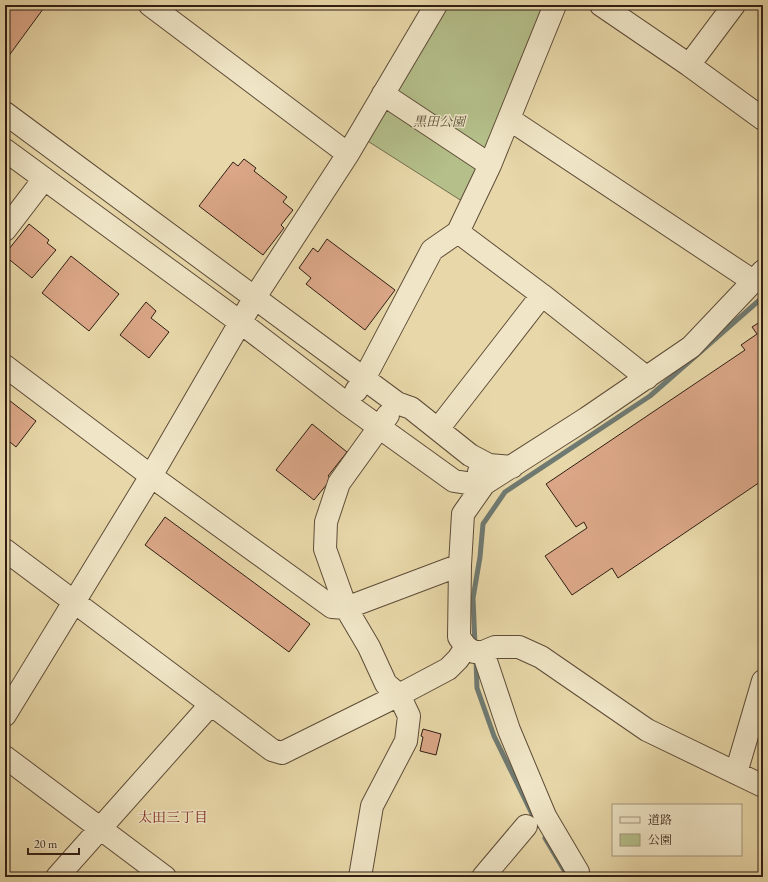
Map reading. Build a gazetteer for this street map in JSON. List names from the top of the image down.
{
  "districts": ["太田三丁目"],
  "parks": ["黒田公園"],
  "legend": ["道路", "公園"],
  "scale_bar": "20 m"
}
